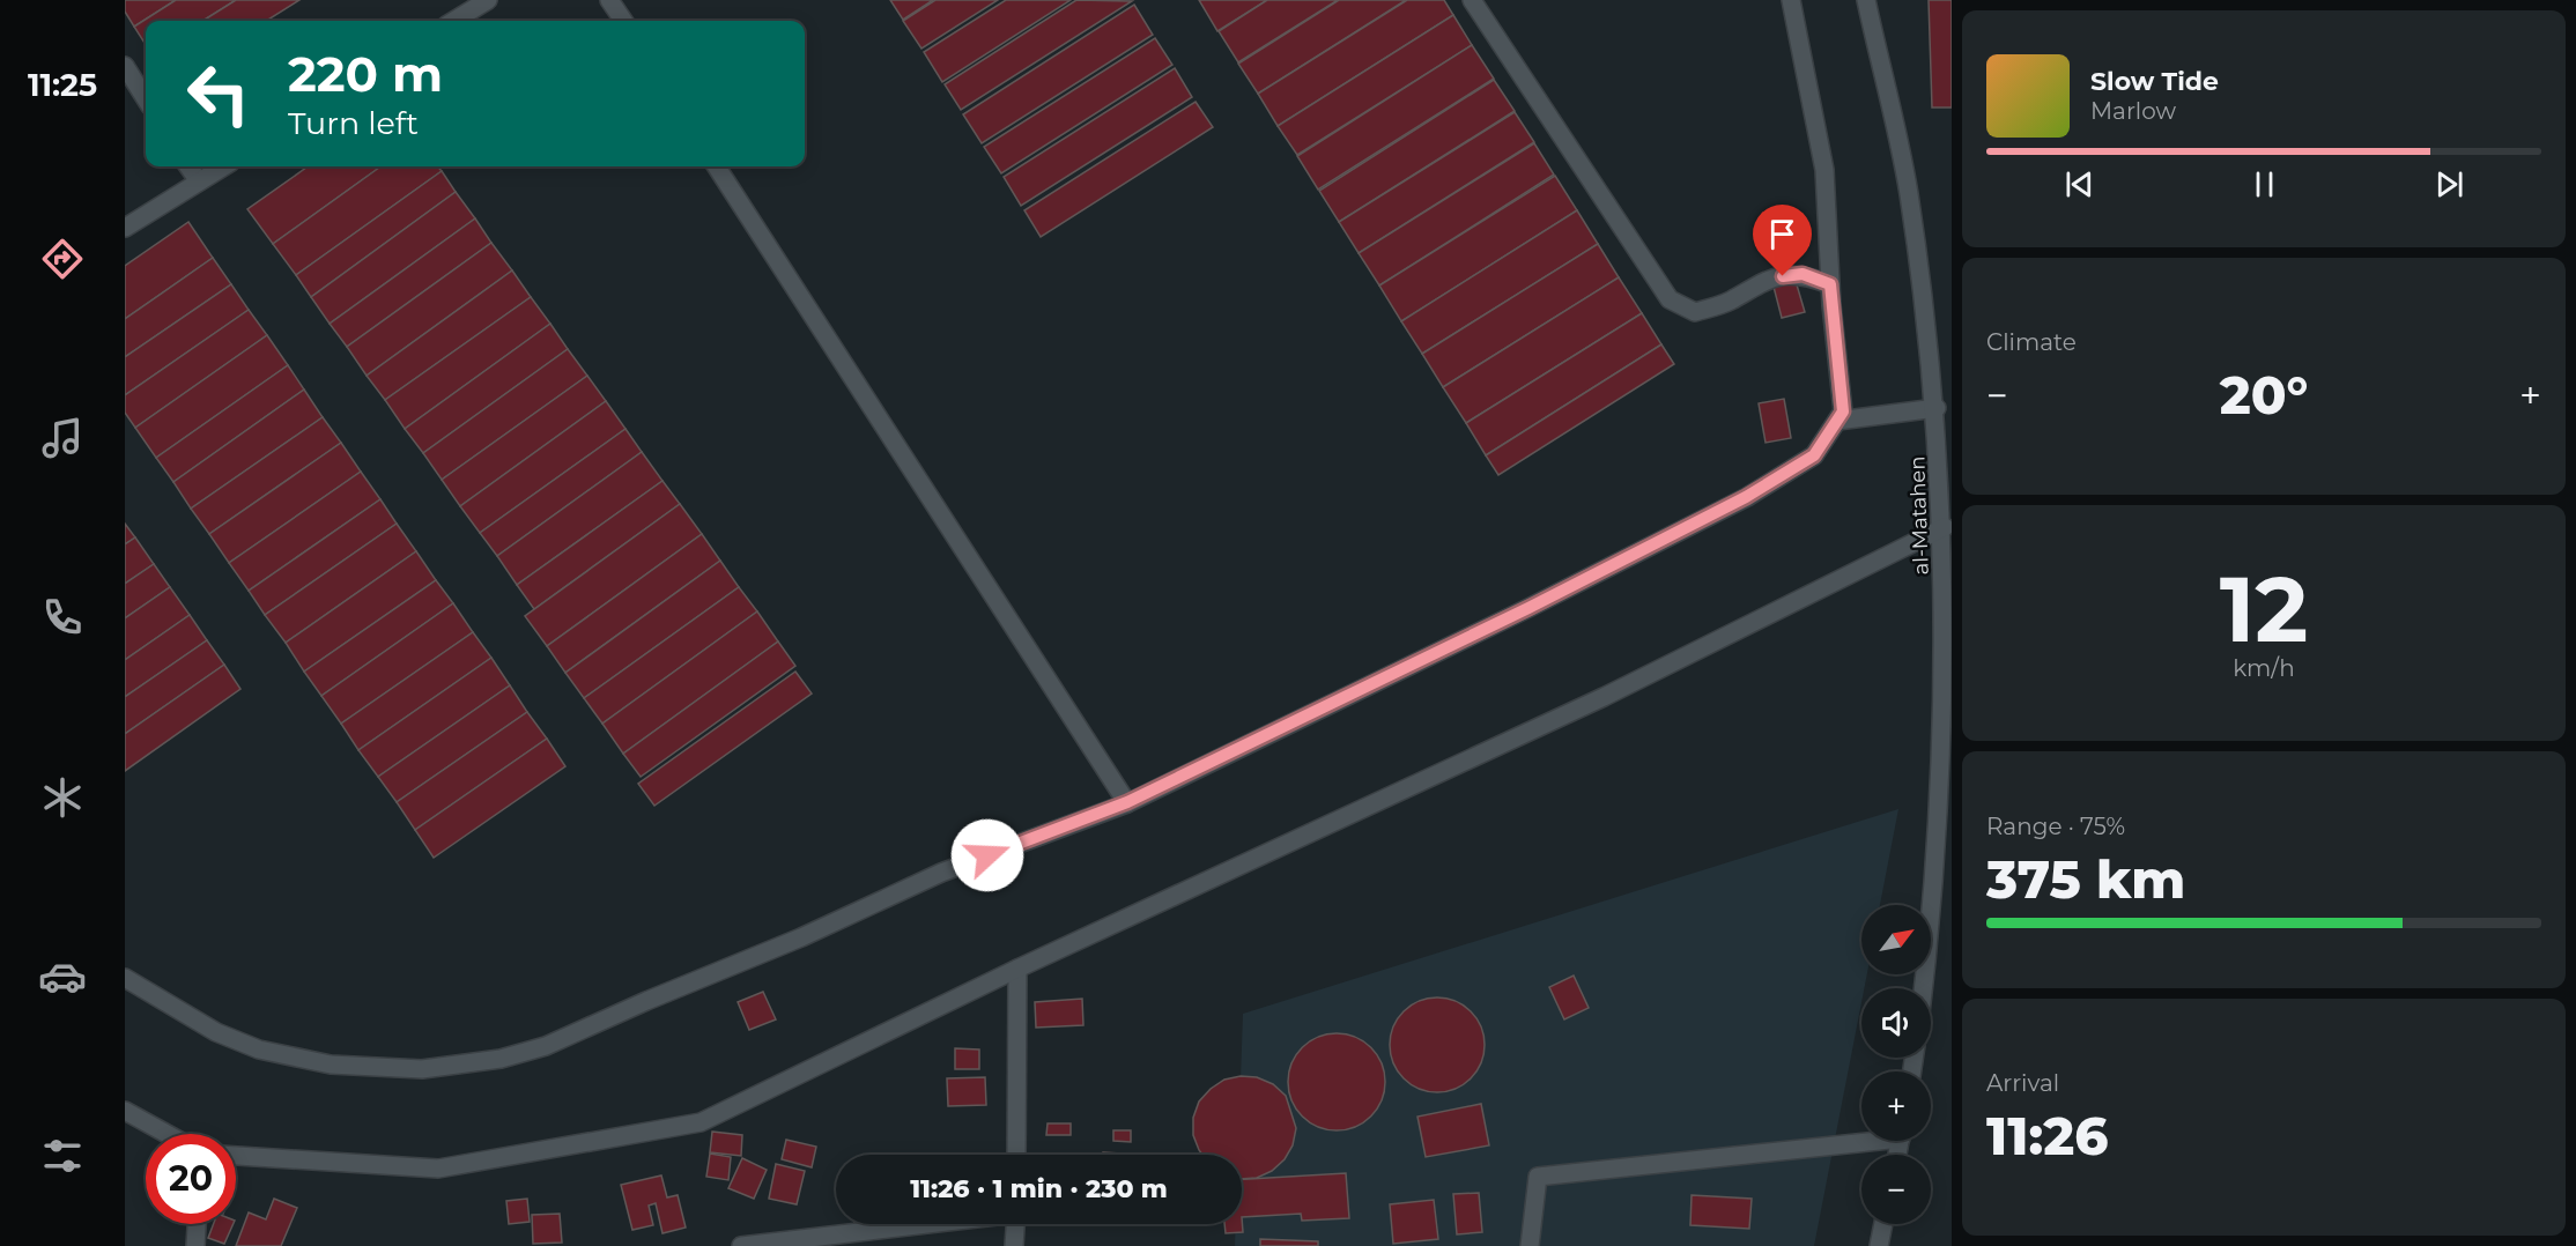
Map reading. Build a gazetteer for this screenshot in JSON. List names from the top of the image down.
{
  "streets": {
    "street": ["al-Matahen"]
  },
  "north": "top right",
  "page": {
    "tabs": "11:25",
    "turn": ["220 m", "Turn left"],
    "song": ["Slow Tide", "Marlow"],
    "tile": [
      "Climate",
      ["12", "km/h"],
      ["Range · 75%", "375 km"],
      ["Arrival", "11:26"]
    ],
    "heat": ["−", "20°", "+"],
    "map_buttons": ["+", "−"],
    "limit": "20",
    "trip": "11:26 · 1 min · 230 m"
  }
}
